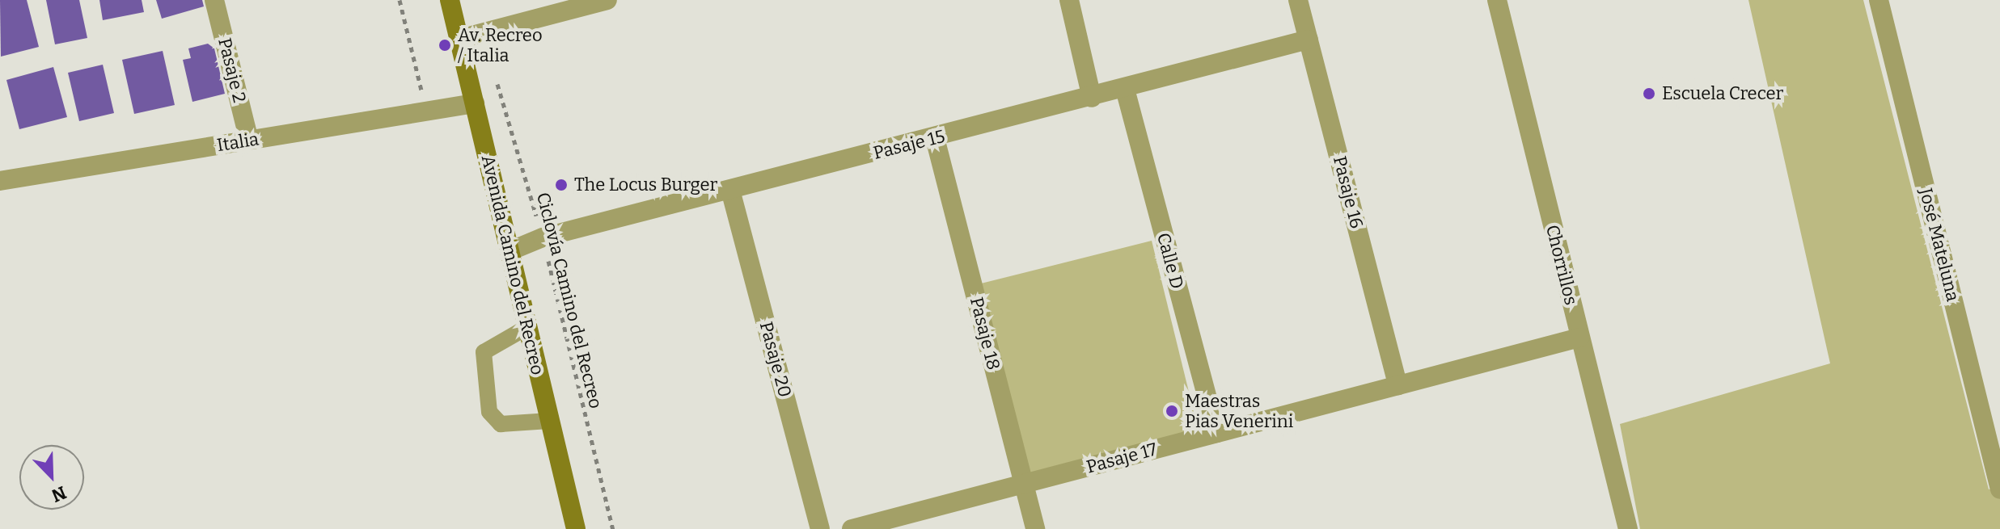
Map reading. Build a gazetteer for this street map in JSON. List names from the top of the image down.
{
  "streets": {
    "street": [
      "Pasaje 2",
      "Italia",
      "Pasaje 15",
      "Pasaje 16",
      "José Mateluna",
      "Calle D",
      "Avenida Camino del Recreo",
      "Chorrillos",
      "Pasaje 18",
      "Pasaje 20",
      "Pasaje 17"
    ],
    "path": ["Ciclovía Camino del Recreo"]
  },
  "crossings": [
    ["Pasaje 2", "Italia"],
    ["Italia", "Avenida Camino del Recreo"],
    ["Pasaje 15", "Pasaje 16"],
    ["Pasaje 15", "Calle D"],
    ["Pasaje 15", "Avenida Camino del Recreo"],
    ["Pasaje 15", "Ciclovía Camino del Recreo"],
    ["Pasaje 15", "Pasaje 18"],
    ["Pasaje 15", "Pasaje 20"],
    ["Pasaje 16", "Pasaje 17"],
    ["Calle D", "Pasaje 17"],
    ["Chorrillos", "Pasaje 17"],
    ["Pasaje 18", "Pasaje 17"]
  ],
  "places": [
    "Av. Recreo / Italia",
    "Escuela Crecer",
    "The Locus Burger",
    "Maestras Pias Venerini"
  ],
  "north": "bottom right"
}
